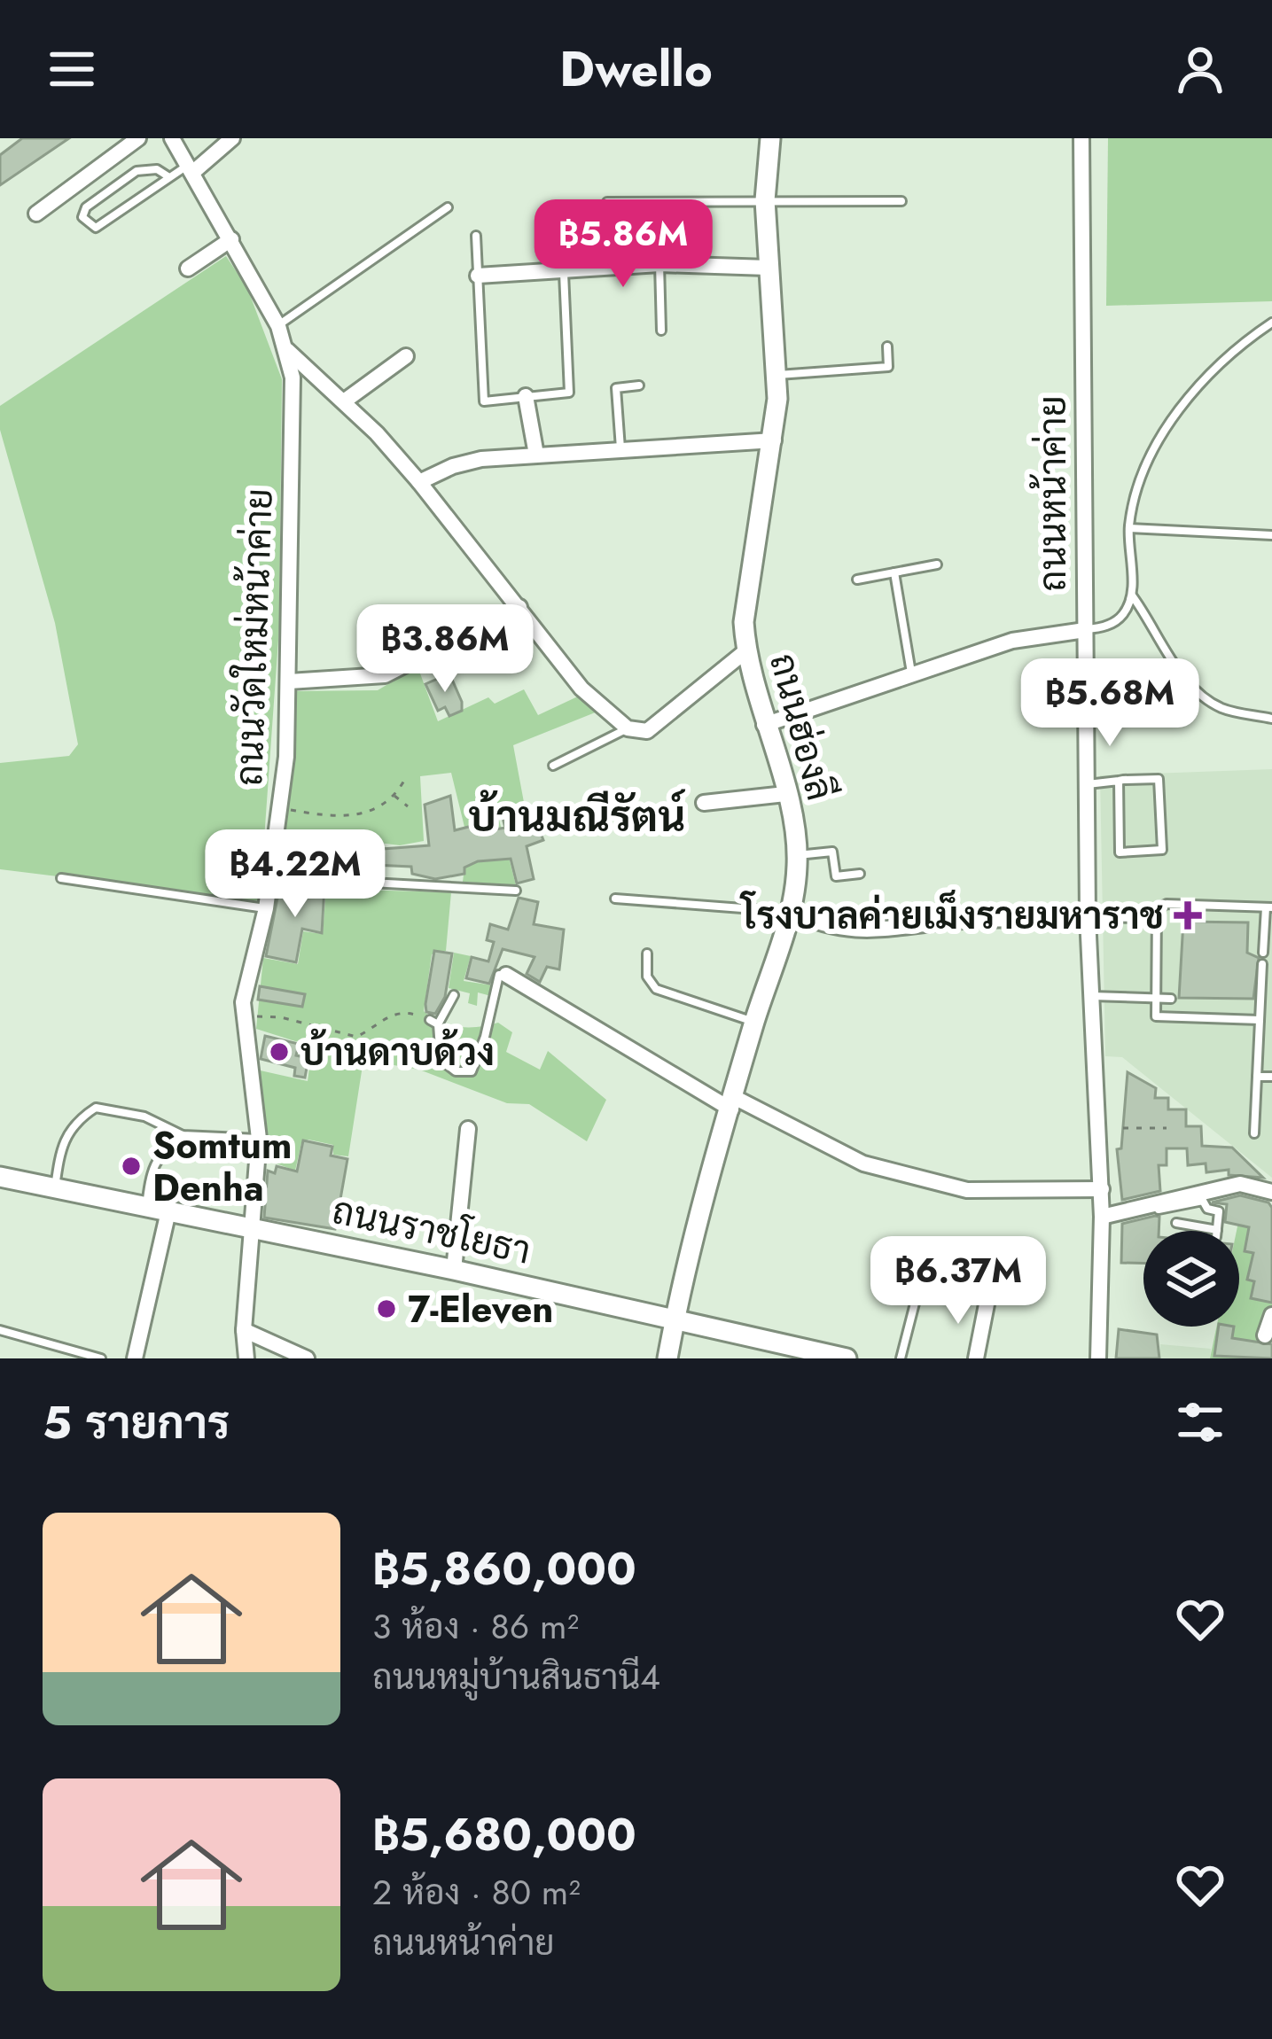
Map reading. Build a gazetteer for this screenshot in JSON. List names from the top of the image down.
{
  "streets": {
    "street": [
      "ถนนหน้าค่าย",
      "ถนนวัดใหม่หน้าค่าย",
      "ถนนฮ่องลี",
      "ถนนราชโยธา"
    ]
  },
  "crossings": [
    ["ถนนวัดใหม่หน้าค่าย", "ถนนราชโยธา"],
    ["ถนนฮ่องลี", "ถนนราชโยธา"]
  ],
  "districts": ["บ้านมณีรัตน์"],
  "places": {
    "health": ["โรงบาลค่ายเม็งรายมหาราช"],
    "other": ["บ้านดาบด้วง", "Somtum Denha", "7-Eleven"]
  },
  "page": {
    "header": "Dwello",
    "price": [
      "฿5.86M",
      "฿3.86M",
      "฿5.68M",
      "฿4.22M",
      "฿6.37M"
    ],
    "heading": "5 รายการ",
    "list": [
      {
        "name": "฿5,860,000",
        "note": "3 ห้อง · 86 m² · ถนนหมู่บ้านสินธานี4"
      },
      {
        "name": "฿5,680,000",
        "note": "2 ห้อง · 80 m² · ถนนหน้าค่าย"
      }
    ]
  }
}
